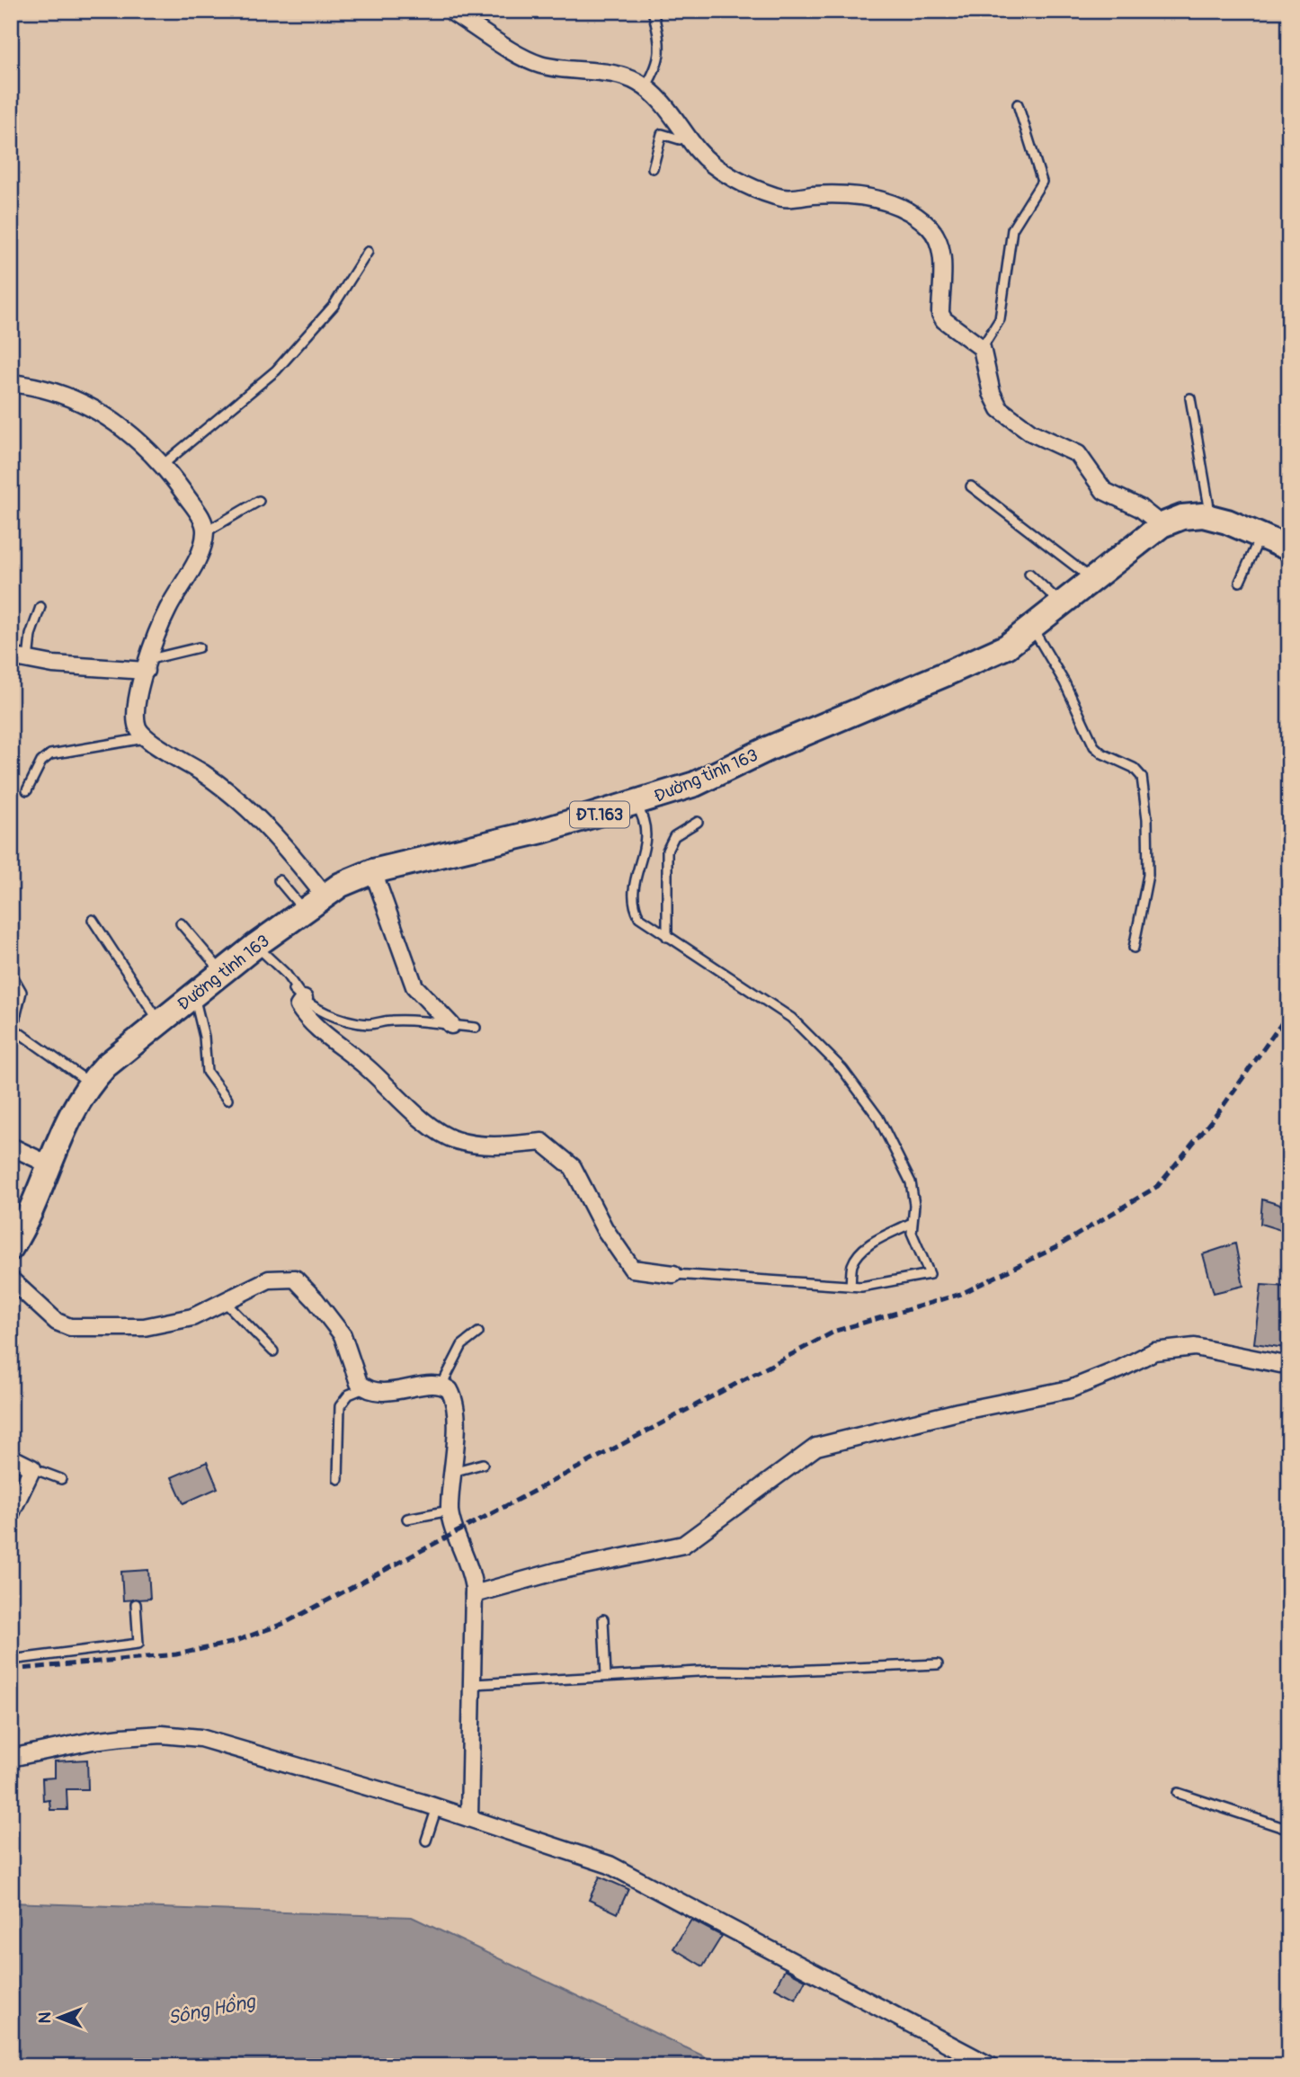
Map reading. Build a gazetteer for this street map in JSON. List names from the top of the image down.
{
  "streets": {
    "main road": ["Đường tỉnh 163", "ĐT.163"]
  },
  "water": ["Sông Hồng"],
  "north": "left"
}
